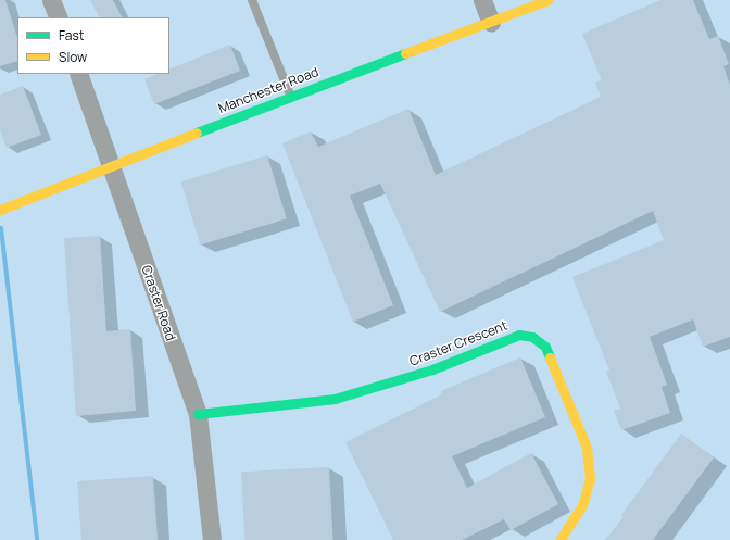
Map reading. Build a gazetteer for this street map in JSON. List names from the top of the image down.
{
  "streets": {
    "street": ["Manchester Road", "Craster Road", "Craster Crescent"]
  },
  "crossings": [
    ["Manchester Road", "Craster Road"],
    ["Craster Road", "Craster Crescent"]
  ],
  "legend": ["Fast", "Slow"]
}
